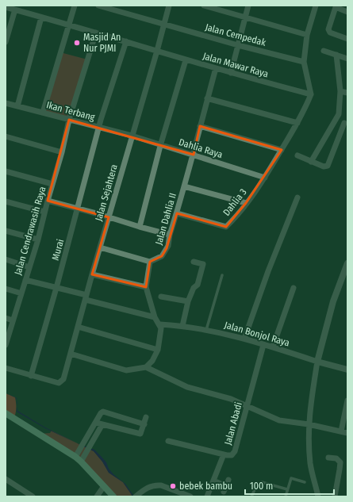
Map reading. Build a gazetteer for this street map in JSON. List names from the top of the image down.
{
  "streets": {
    "street": [
      "Jalan Cempedak",
      "Jalan Mawar Raya",
      "Ikan Terbang",
      "Dahlia Raya",
      "Jalan Sejahtera",
      "Dahlia 3",
      "Jalan Dahlia II",
      "Jalan Cendrawasih Raya",
      "Murai",
      "Jalan Bonjol Raya",
      "Jalan Abadi"
    ]
  },
  "crossings": [
    ["Jalan Cempedak", "Jalan Sejahtera"],
    ["Jalan Mawar Raya", "Jalan Sejahtera"],
    ["Jalan Mawar Raya", "Dahlia 3"],
    ["Jalan Mawar Raya", "Jalan Dahlia II"],
    ["Jalan Mawar Raya", "Jalan Cendrawasih Raya"],
    ["Jalan Mawar Raya", "Murai"],
    ["Ikan Terbang", "Dahlia Raya"],
    ["Ikan Terbang", "Jalan Sejahtera"],
    ["Ikan Terbang", "Jalan Cendrawasih Raya"],
    ["Ikan Terbang", "Murai"],
    ["Dahlia Raya", "Jalan Sejahtera"],
    ["Dahlia Raya", "Dahlia 3"],
    ["Dahlia Raya", "Jalan Dahlia II"],
    ["Jalan Sejahtera", "Murai"],
    ["Dahlia 3", "Jalan Dahlia II"],
    ["Jalan Bonjol Raya", "Jalan Abadi"]
  ],
  "places": ["Masjid An Nur PJMI", "bebek bambu"],
  "scale_bar": "100 m"
}
